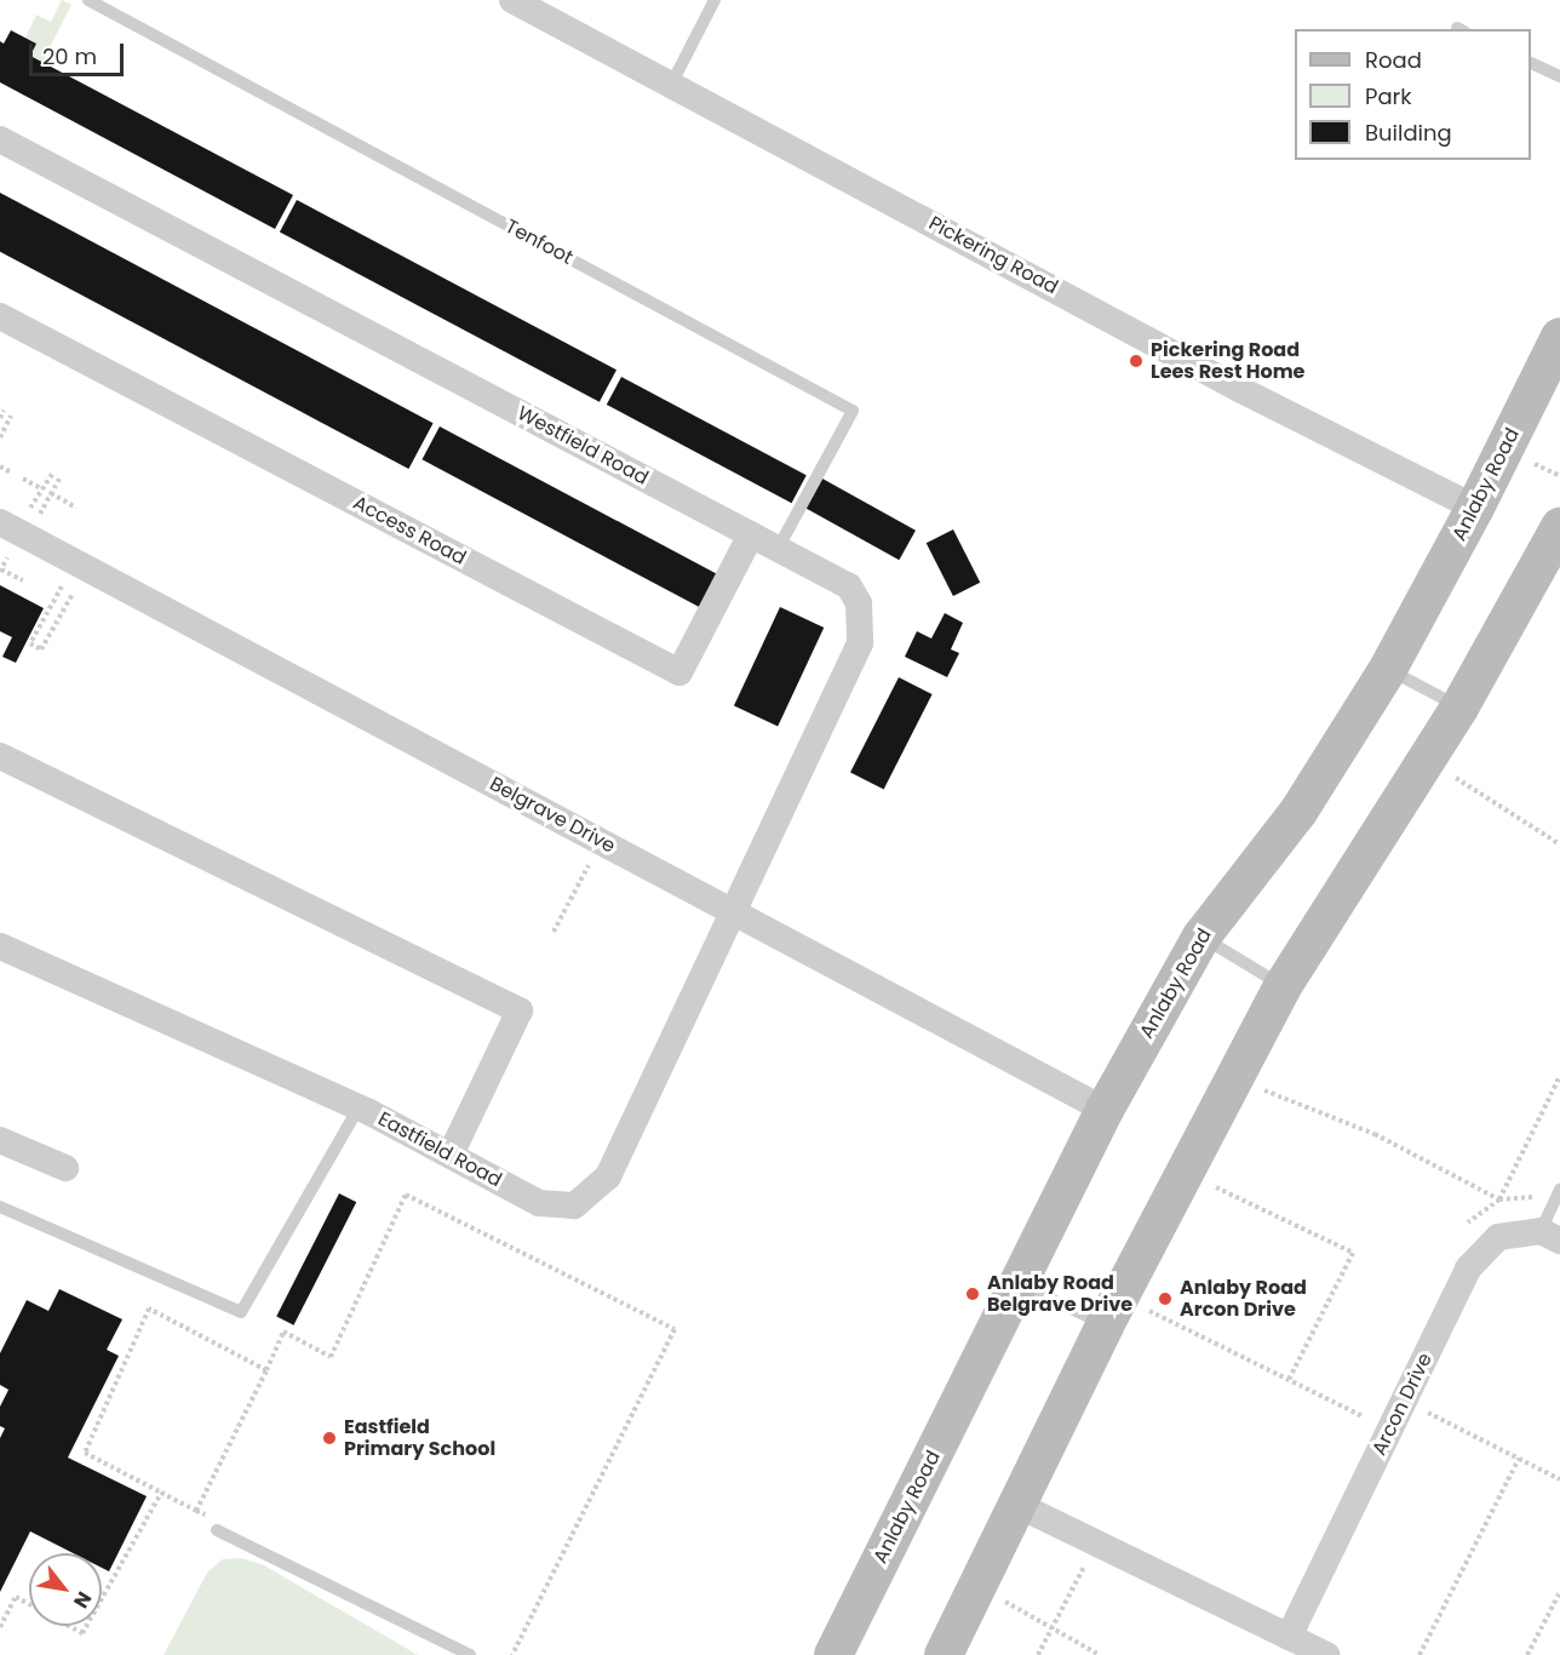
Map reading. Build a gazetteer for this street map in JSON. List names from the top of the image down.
{
  "streets": {
    "main road": ["Anlaby Road"],
    "street": [
      "Pickering Road",
      "Westfield Road",
      "Access Road",
      "Belgrave Drive",
      "Eastfield Road",
      "Arcon Drive"
    ],
    "lane": ["Tenfoot"]
  },
  "crossings": [
    ["Tenfoot", "Westfield Road"],
    ["Pickering Road", "Anlaby Road"],
    ["Westfield Road", "Access Road"],
    ["Westfield Road", "Belgrave Drive"],
    ["Westfield Road", "Eastfield Road"],
    ["Anlaby Road", "Belgrave Drive"],
    ["Belgrave Drive", "Eastfield Road"]
  ],
  "places": [
    "Pickering Road Lees Rest Home",
    "Anlaby Road Belgrave Drive",
    "Anlaby Road Arcon Drive",
    "Eastfield Primary School"
  ],
  "legend": ["Road", "Park", "Building"],
  "scale_bar": "20 m",
  "north": "bottom right"
}
